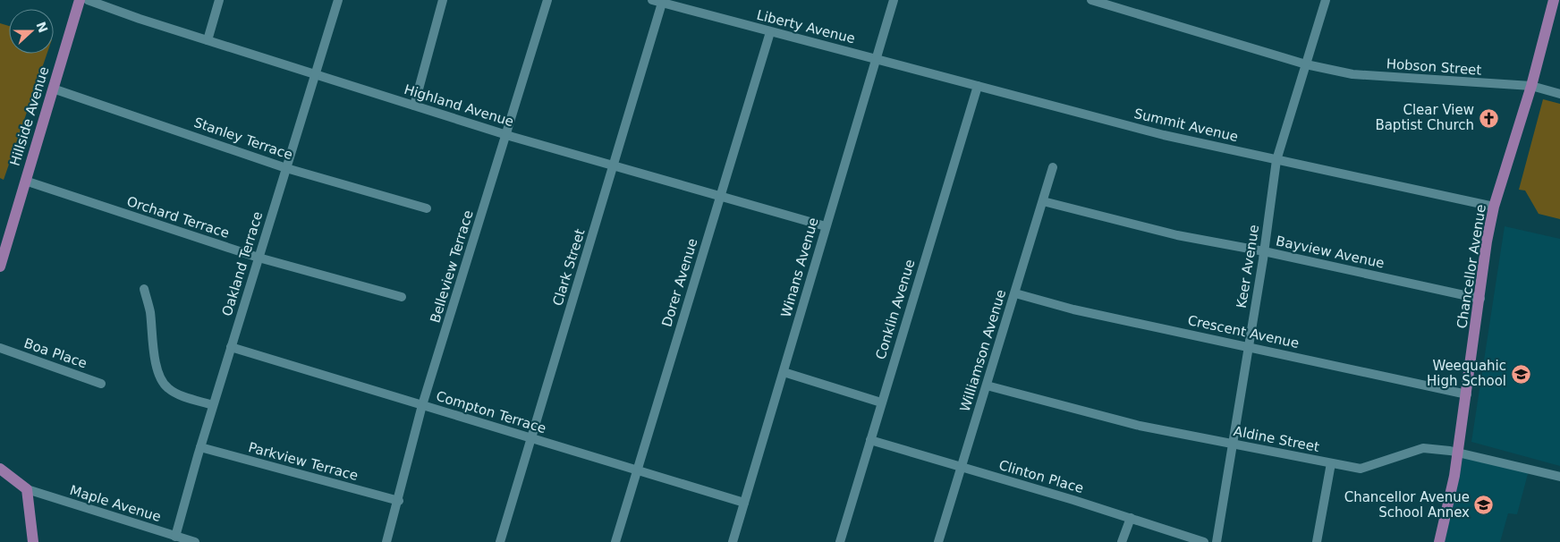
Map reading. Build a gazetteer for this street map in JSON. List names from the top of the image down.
{
  "streets": {
    "main road": ["Hillside Avenue", "Chancellor Avenue"],
    "street": [
      "Liberty Avenue",
      "Hobson Street",
      "Highland Avenue",
      "Summit Avenue",
      "Stanley Terrace",
      "Orchard Terrace",
      "Bayview Avenue",
      "Oakland Terrace",
      "Belleview Terrace",
      "Keer Avenue",
      "Clark Street",
      "Winans Avenue",
      "Dorer Avenue",
      "Conklin Avenue",
      "Crescent Avenue",
      "Williamson Avenue",
      "Boa Place",
      "Compton Terrace",
      "Aldine Street",
      "Parkview Terrace",
      "Clinton Place",
      "Maple Avenue"
    ]
  },
  "crossings": [
    ["Liberty Avenue", "Summit Avenue"],
    ["Liberty Avenue", "Clark Street"],
    ["Liberty Avenue", "Winans Avenue"],
    ["Liberty Avenue", "Dorer Avenue"],
    ["Hobson Street", "Keer Avenue"],
    ["Hobson Street", "Chancellor Avenue"],
    ["Highland Avenue", "Oakland Terrace"],
    ["Highland Avenue", "Belleview Terrace"],
    ["Highland Avenue", "Clark Street"],
    ["Highland Avenue", "Winans Avenue"],
    ["Highland Avenue", "Dorer Avenue"],
    ["Hillside Avenue", "Stanley Terrace"],
    ["Hillside Avenue", "Orchard Terrace"],
    ["Summit Avenue", "Keer Avenue"],
    ["Summit Avenue", "Chancellor Avenue"],
    ["Summit Avenue", "Winans Avenue"],
    ["Summit Avenue", "Conklin Avenue"],
    ["Stanley Terrace", "Oakland Terrace"],
    ["Orchard Terrace", "Oakland Terrace"],
    ["Bayview Avenue", "Keer Avenue"],
    ["Bayview Avenue", "Chancellor Avenue"],
    ["Bayview Avenue", "Williamson Avenue"],
    ["Oakland Terrace", "Compton Terrace"],
    ["Oakland Terrace", "Parkview Terrace"],
    ["Oakland Terrace", "Maple Avenue"],
    ["Belleview Terrace", "Compton Terrace"],
    ["Belleview Terrace", "Parkview Terrace"],
    ["Keer Avenue", "Crescent Avenue"],
    ["Keer Avenue", "Aldine Street"],
    ["Chancellor Avenue", "Crescent Avenue"],
    ["Chancellor Avenue", "Aldine Street"],
    ["Clark Street", "Compton Terrace"],
    ["Winans Avenue", "Compton Terrace"],
    ["Dorer Avenue", "Compton Terrace"],
    ["Conklin Avenue", "Clinton Place"],
    ["Crescent Avenue", "Williamson Avenue"],
    ["Williamson Avenue", "Aldine Street"],
    ["Williamson Avenue", "Clinton Place"]
  ],
  "places": {
    "church": ["Clear View Baptist Church"],
    "school or university": ["Weequahic High School", "Chancellor Avenue School Annex"]
  },
  "north": "right"
}
